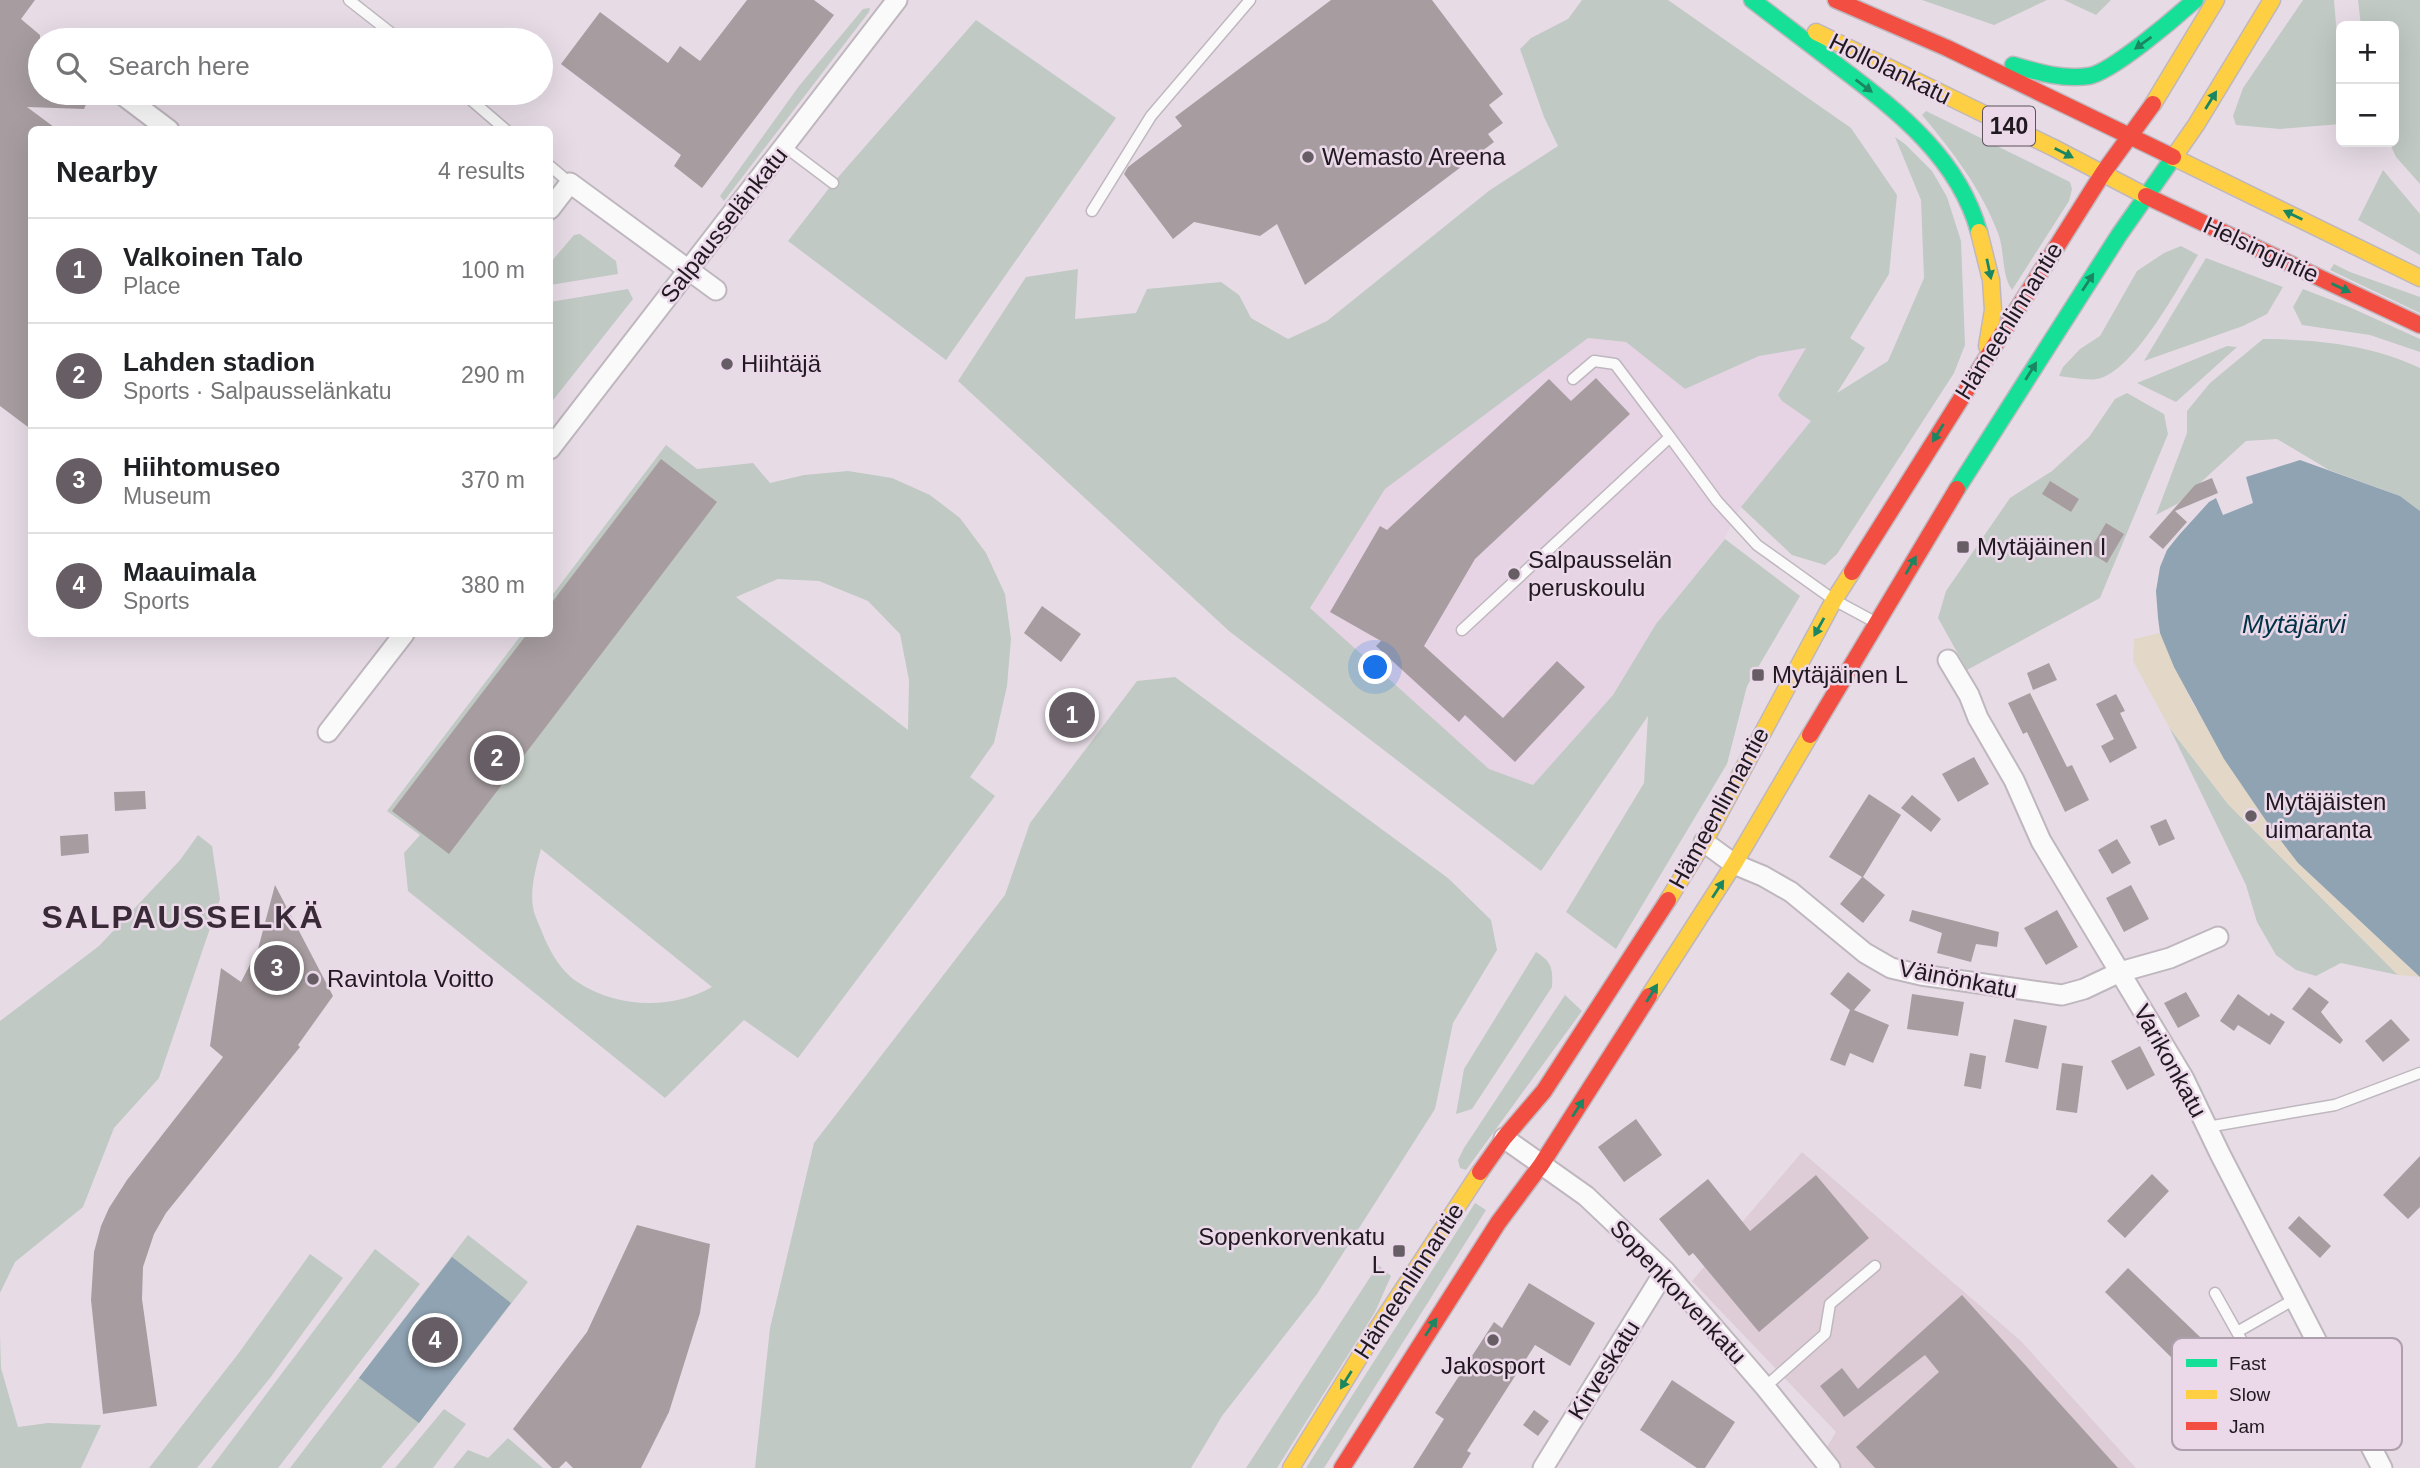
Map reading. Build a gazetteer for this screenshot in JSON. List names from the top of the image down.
{
  "streets": {
    "main road": [
      "Hollolankatu",
      "140",
      "Helsingintie",
      "Hämeenlinnantie"
    ],
    "street": [
      "Salpausselänkatu",
      "Väinönkatu",
      "Varikonkatu",
      "Sopenkorvenkatu",
      "Kirveskatu"
    ]
  },
  "crossings": [
    ["Hollolankatu", "Helsingintie"],
    ["Hollolankatu", "Hämeenlinnantie"],
    ["Helsingintie", "Hämeenlinnantie"],
    ["Hämeenlinnantie", "Väinönkatu"],
    ["Hämeenlinnantie", "Sopenkorvenkatu"],
    ["Väinönkatu", "Varikonkatu"],
    ["Sopenkorvenkatu", "Kirveskatu"]
  ],
  "districts": ["SALPAUSSELKÄ"],
  "water": ["Mytäjärvi"],
  "places": {
    "other": [
      "Wemasto Areena",
      "Hiihtäjä",
      "Salpausselän peruskoulu",
      "Mytäjäisten uimaranta",
      "Ravintola Voitto",
      "Jakosport"
    ],
    "transit": ["Mytäjäinen I", "Mytäjäinen L", "Sopenkorvenkatu L"]
  },
  "legend": ["Fast", "Slow", "Jam"],
  "page": {
    "map_buttons": ["+", "−"],
    "search": "Search here",
    "heading": ["Nearby", "4 results"],
    "list": [
      {
        "mark": "1",
        "name": "Valkoinen Talo",
        "note": "Place",
        "value": "100 m"
      },
      {
        "mark": "2",
        "name": "Lahden stadion",
        "note": "Sports · Salpausselänkatu",
        "value": "290 m"
      },
      {
        "mark": "3",
        "name": "Hiihtomuseo",
        "note": "Museum",
        "value": "370 m"
      },
      {
        "mark": "4",
        "name": "Maauimala",
        "note": "Sports",
        "value": "380 m"
      }
    ],
    "pins": [
      "1",
      "2",
      "3",
      "4"
    ]
  }
}
